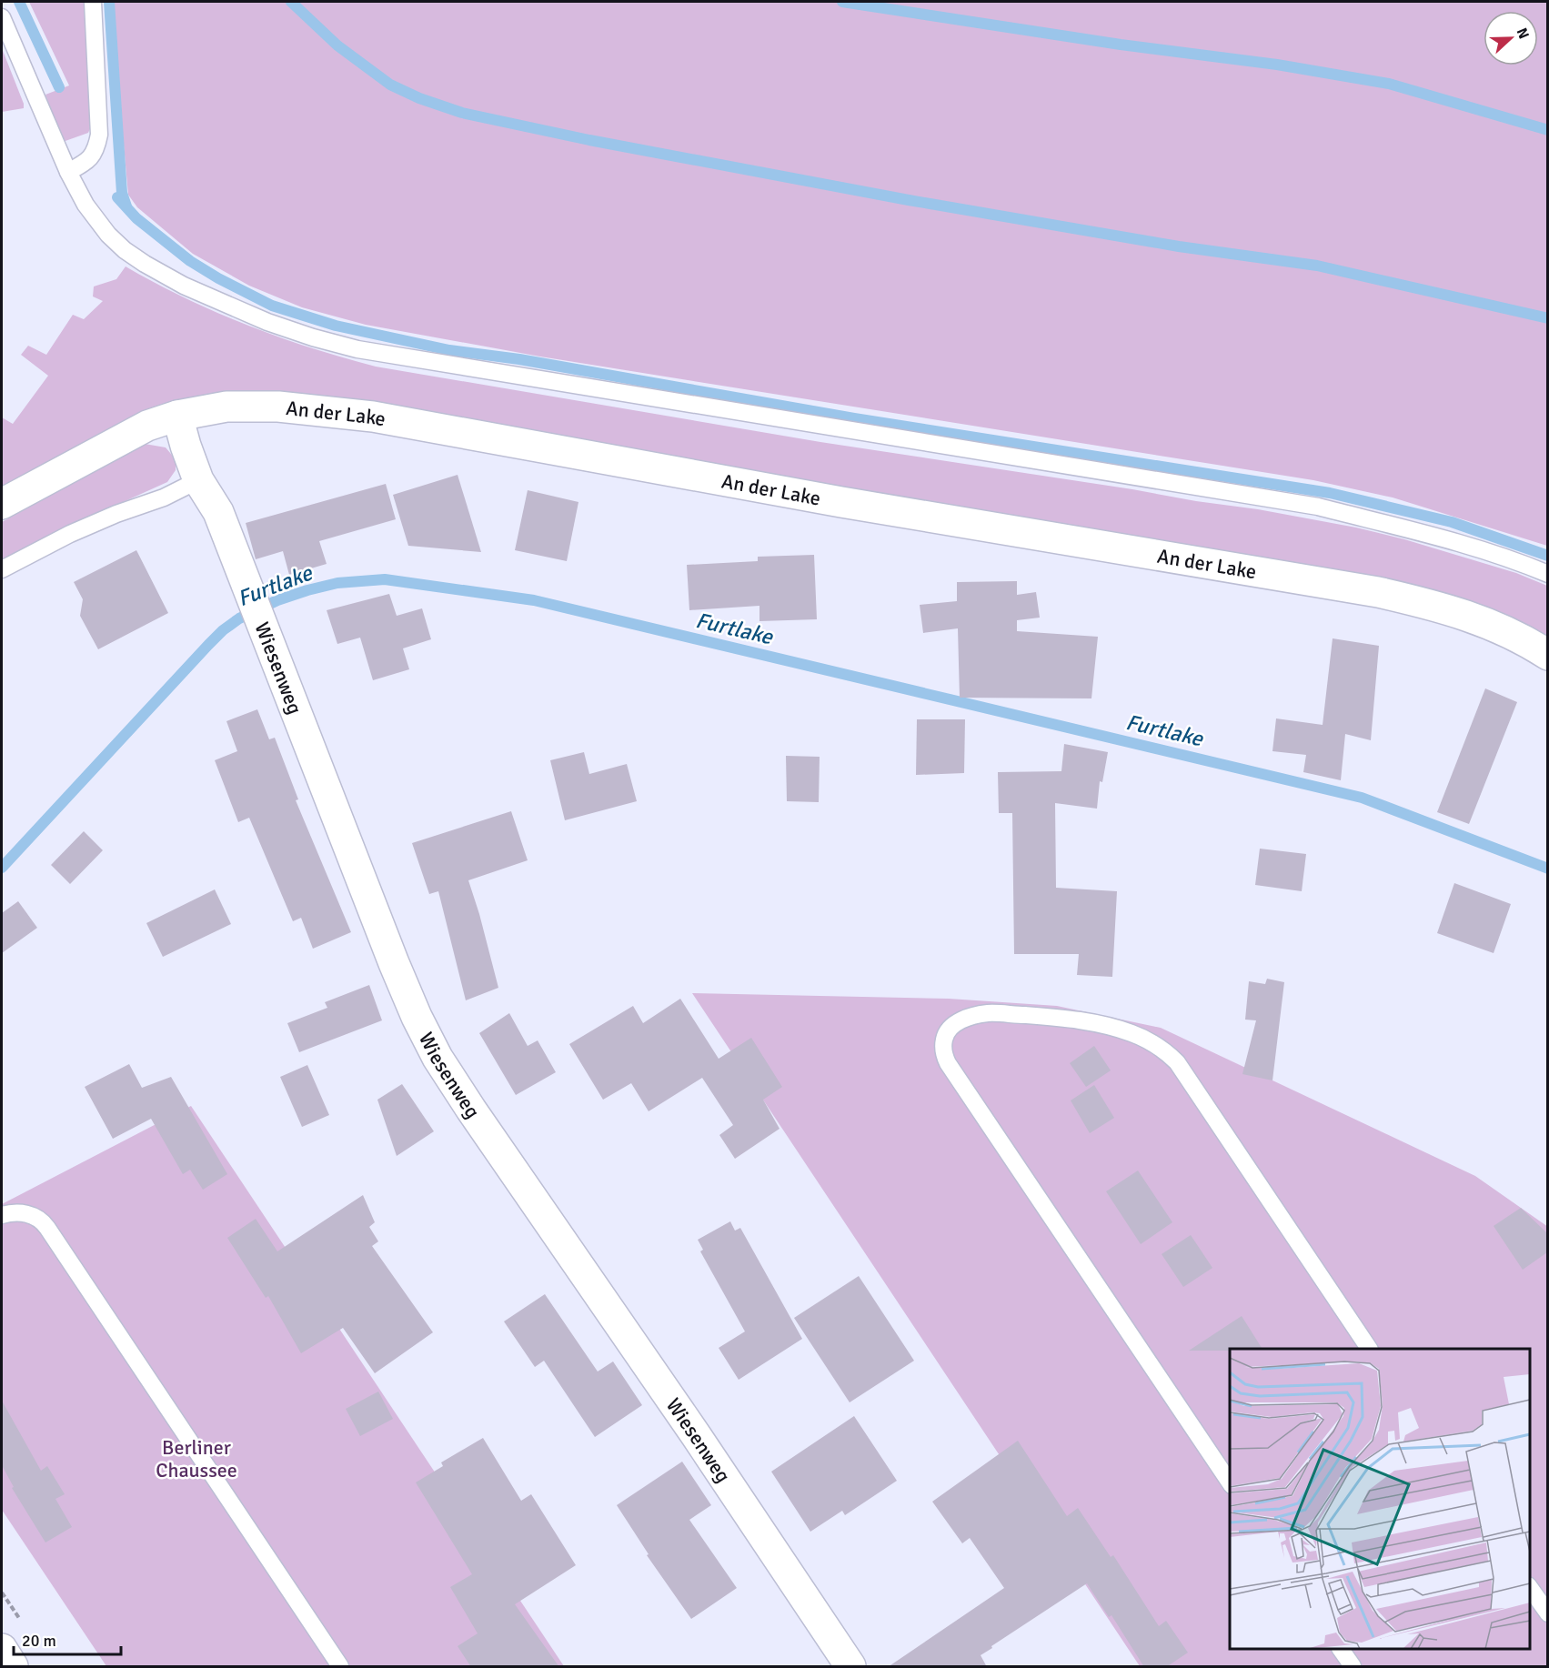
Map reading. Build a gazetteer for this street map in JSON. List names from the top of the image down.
{
  "streets": {
    "street": ["An der Lake", "Wiesenweg"]
  },
  "crossings": [
    ["An der Lake", "Wiesenweg"]
  ],
  "water": ["Furtlake"],
  "parks": ["Berliner Chaussee"],
  "scale_bar": "20 m",
  "north": "right"
}
